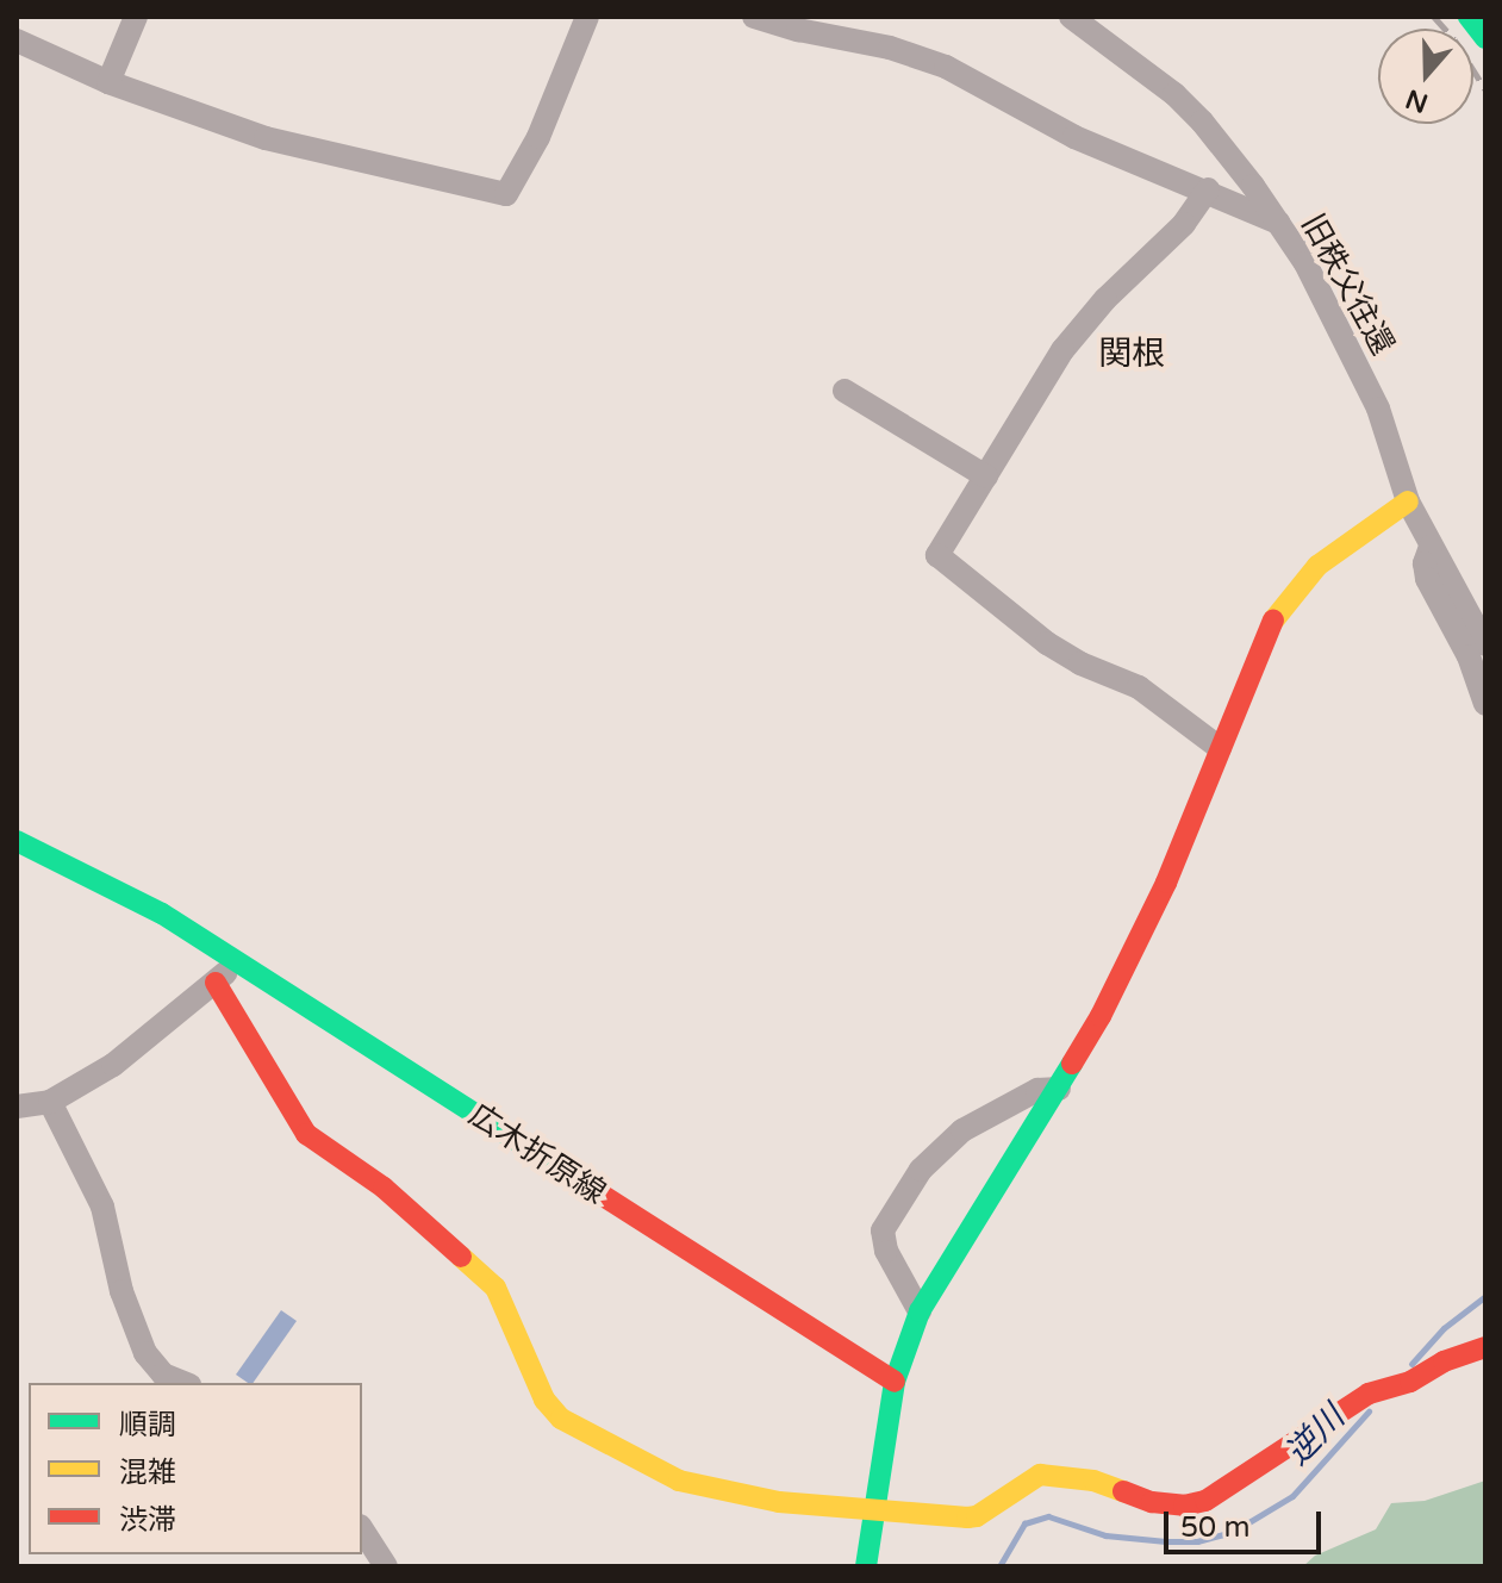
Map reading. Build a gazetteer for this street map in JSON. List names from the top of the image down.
{
  "streets": {
    "main road": ["広木折原線"],
    "street": ["旧秩父往還"]
  },
  "districts": ["関根"],
  "water": ["逆川"],
  "legend": ["順調", "混雑", "渋滞"],
  "scale_bar": "50 m",
  "north": "bottom"
}
